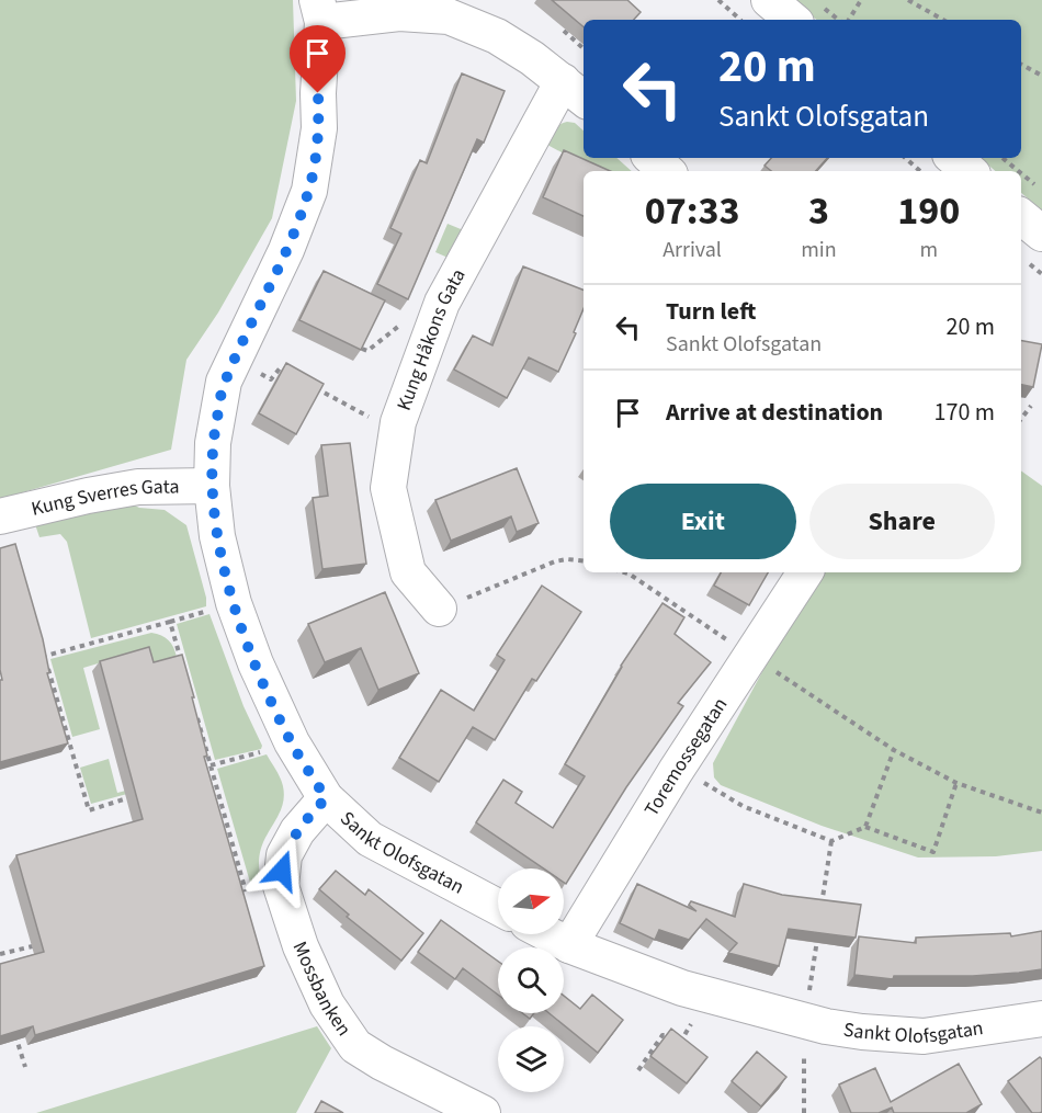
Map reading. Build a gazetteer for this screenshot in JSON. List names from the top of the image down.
{
  "streets": {
    "street": [
      "Kung Håkons Gata",
      "Kung Sverres Gata",
      "Toremossegatan",
      "Sankt Olofsgatan",
      "Mossbanken"
    ]
  },
  "crossings": [
    ["Kung Håkons Gata", "Sankt Olofsgatan"],
    ["Kung Sverres Gata", "Sankt Olofsgatan"],
    ["Toremossegatan", "Sankt Olofsgatan"],
    ["Sankt Olofsgatan", "Mossbanken"]
  ],
  "north": "right",
  "page": {
    "turn": ["20 m", "Sankt Olofsgatan"],
    "eta": [
      "07:33",
      "Arrival",
      "3",
      "min",
      "190",
      "m"
    ],
    "list": [
      {
        "name": "Turn left",
        "note": "Sankt Olofsgatan",
        "value": "20 m"
      },
      {
        "name": "Arrive at destination",
        "value": "170 m"
      }
    ],
    "buttons": ["Exit", "Share"]
  }
}
